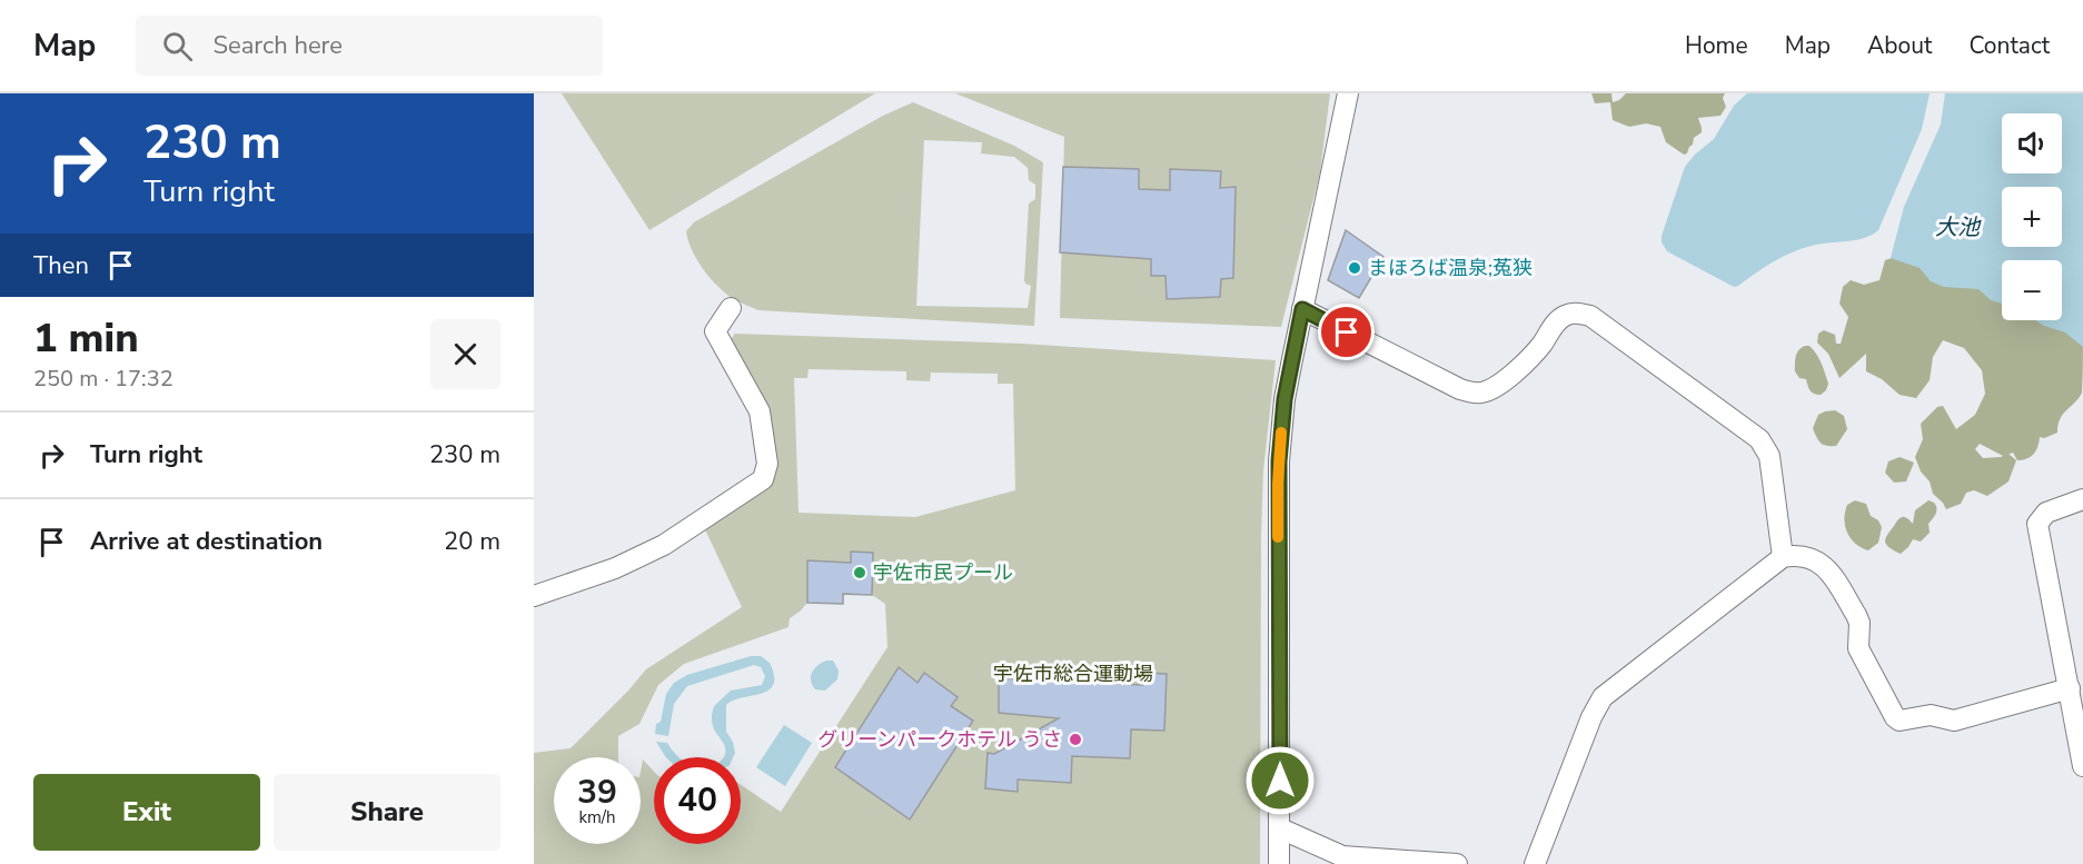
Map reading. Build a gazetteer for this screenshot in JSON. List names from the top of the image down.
{
  "water": ["大池"],
  "parks": ["宇佐市総合運動場"],
  "places": ["まほろば温泉;菟狭", "宇佐市民プール", "グリーンパークホテル うさ"],
  "page": {
    "header": "Map",
    "search": "Search here",
    "nav": [
      "Home",
      "Map",
      "About",
      "Contact"
    ],
    "turn": ["230 m", "Turn right"],
    "map_buttons": ["+", "−"],
    "then": "Then",
    "heading": ["1 min", "250 m · 17:32"],
    "list": [
      {
        "name": "Turn right",
        "value": "230 m"
      },
      {
        "name": "Arrive at destination",
        "value": "20 m"
      }
    ],
    "speed": "39 km/h",
    "limit": "40",
    "buttons": ["Exit", "Share"]
  }
}
